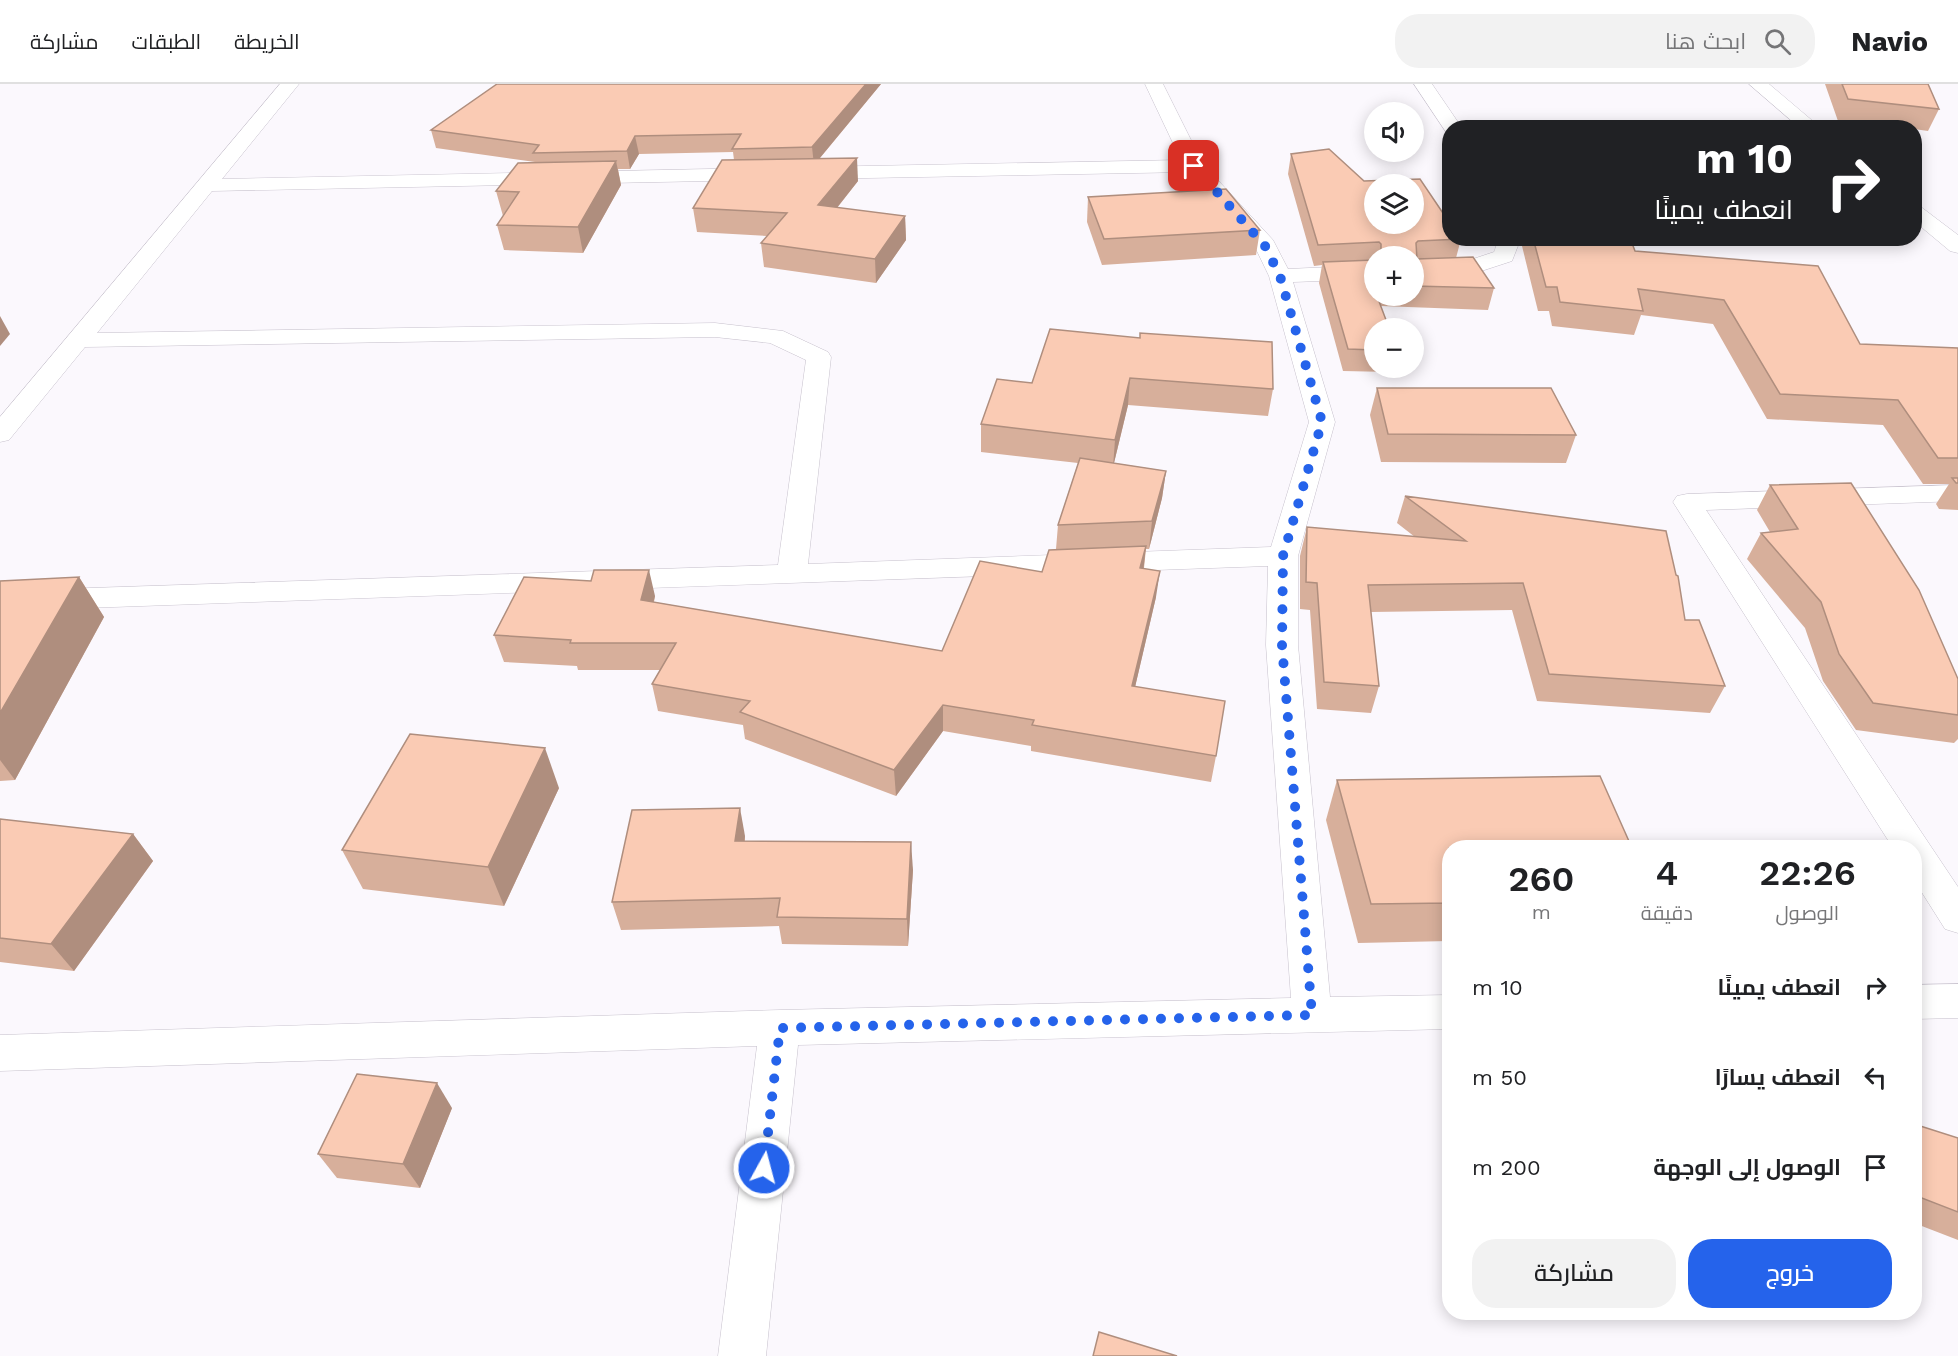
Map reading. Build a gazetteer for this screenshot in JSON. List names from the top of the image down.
{
  "page": {
    "header": "Navio",
    "search": "ابحث هنا",
    "nav": ["الخريطة", "الطبقات", "مشاركة"],
    "map_buttons": ["+", "−"],
    "turn": ["10 m", "انعطف يمينًا"],
    "eta": [
      "22:26",
      "الوصول",
      "4",
      "دقيقة",
      "260",
      "m"
    ],
    "list": [
      {
        "name": "انعطف يمينًا",
        "value": "10 m"
      },
      {
        "name": "انعطف يسارًا",
        "value": "50 m"
      },
      {
        "name": "الوصول إلى الوجهة",
        "value": "200 m"
      }
    ],
    "buttons": ["خروج", "مشاركة"]
  }
}
